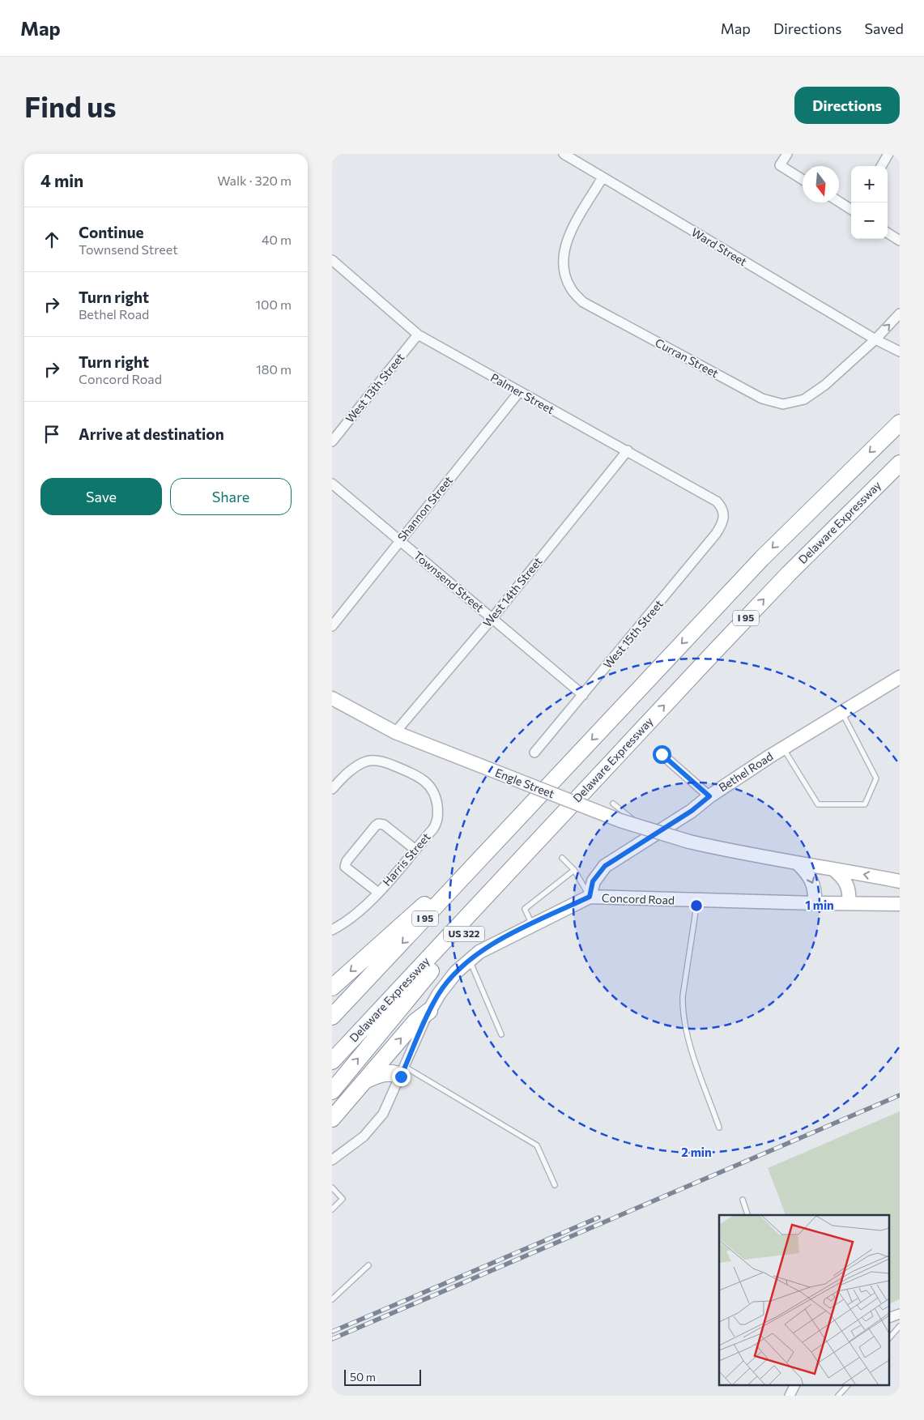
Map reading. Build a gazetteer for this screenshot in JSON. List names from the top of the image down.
{
  "streets": {
    "highway": ["Delaware Expressway", "I 95", "US 322"],
    "street": [
      "Ward Street",
      "Curran Street",
      "West 13th Street",
      "Palmer Street",
      "Shannon Street",
      "Townsend Street",
      "West 14th Street",
      "West 15th Street",
      "Bethel Road",
      "Engle Street",
      "Harris Street",
      "Concord Road"
    ]
  },
  "crossings": [
    ["Ward Street", "Curran Street"],
    ["West 13th Street", "Palmer Street"],
    ["Palmer Street", "Shannon Street"],
    ["Palmer Street", "West 14th Street"],
    ["Palmer Street", "West 15th Street"],
    ["Shannon Street", "Townsend Street"],
    ["Delaware Expressway", "US 322"],
    ["Townsend Street", "West 14th Street"],
    ["Townsend Street", "West 15th Street"],
    ["West 14th Street", "Engle Street"],
    ["Bethel Road", "Concord Road"]
  ],
  "scale_bar": "50 m",
  "north": "bottom",
  "page": {
    "header": "Map",
    "nav": ["Map", "Directions", "Saved"],
    "buttons": [
      "Directions",
      ["Save", "Share"]
    ],
    "title": "Find us",
    "heading": ["4 min", "Walk · 320 m"],
    "map_buttons": ["+", "−"],
    "list": [
      ["Continue", "Townsend Street", "40 m"],
      ["Turn right", "Bethel Road", "100 m"],
      ["Turn right", "Concord Road", "180 m"],
      "Arrive at destination"
    ],
    "scale": "50 m"
  },
  "rings": ["1 min", "2 min"]
}
